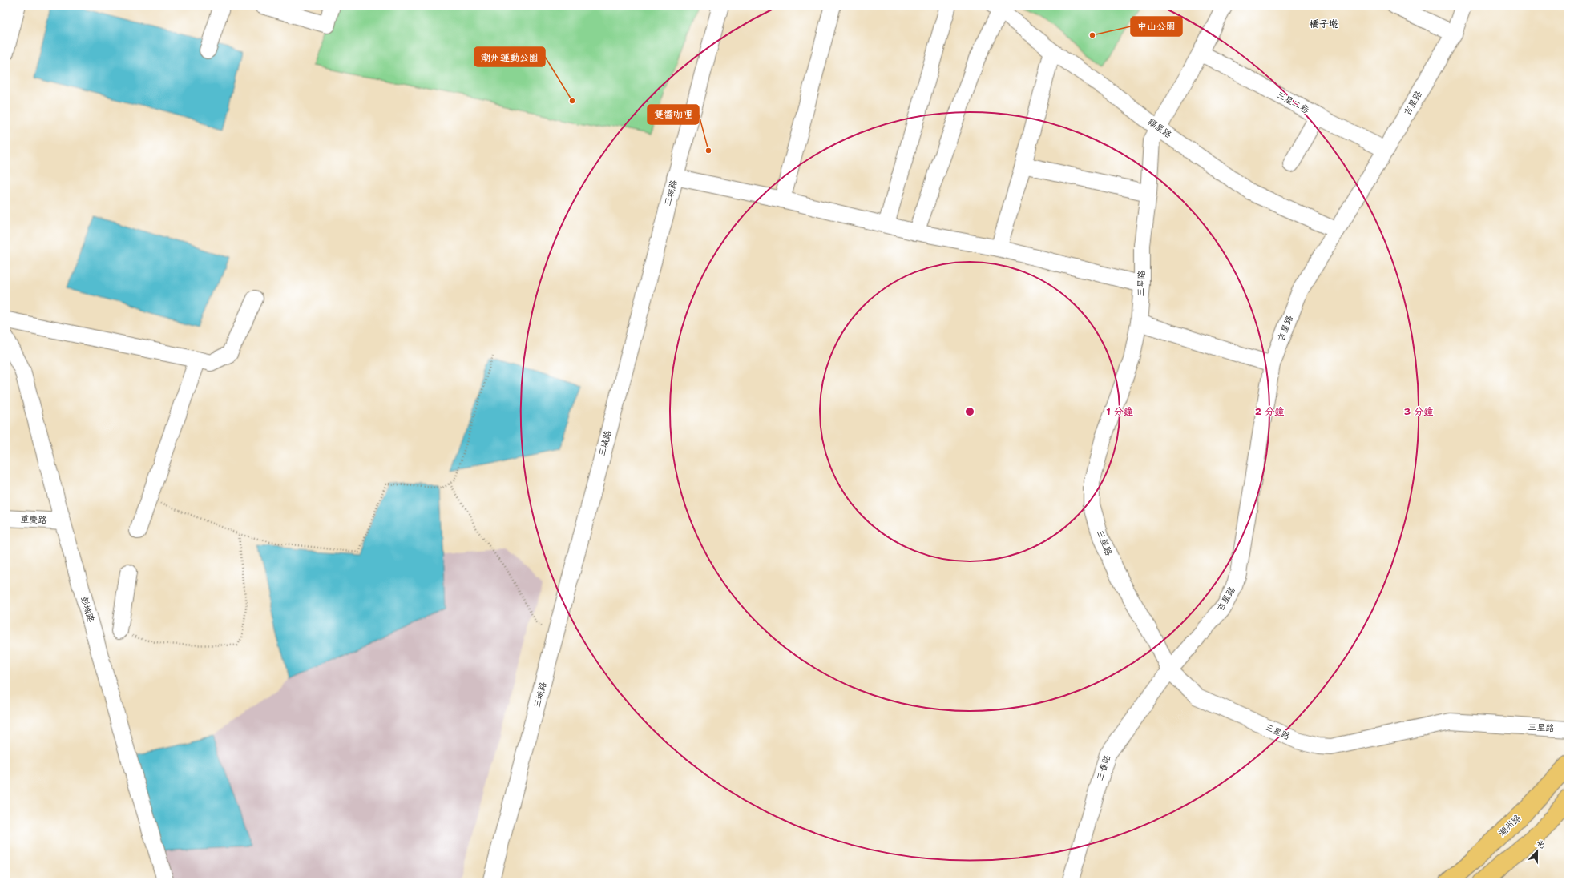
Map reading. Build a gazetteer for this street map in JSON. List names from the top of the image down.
{
  "streets": {
    "main road": ["潮州路"],
    "street": [
      "三星二巷",
      "吉星路",
      "福星路",
      "三城路",
      "三星路",
      "重慶路",
      "彭城路",
      "三春路"
    ]
  },
  "crossings": [
    ["三星二巷", "吉星路"],
    ["三星二巷", "三星路"],
    ["吉星路", "福星路"],
    ["吉星路", "三星路"],
    ["吉星路", "三春路"],
    ["福星路", "三星路"],
    ["三星路", "三春路"],
    ["重慶路", "彭城路"]
  ],
  "districts": ["橋子墘"],
  "places": ["中山公園", "潮州運動公園", "雙醬咖哩"],
  "north": "top",
  "rings": ["1 分鐘", "2 分鐘", "3 分鐘"]
}
